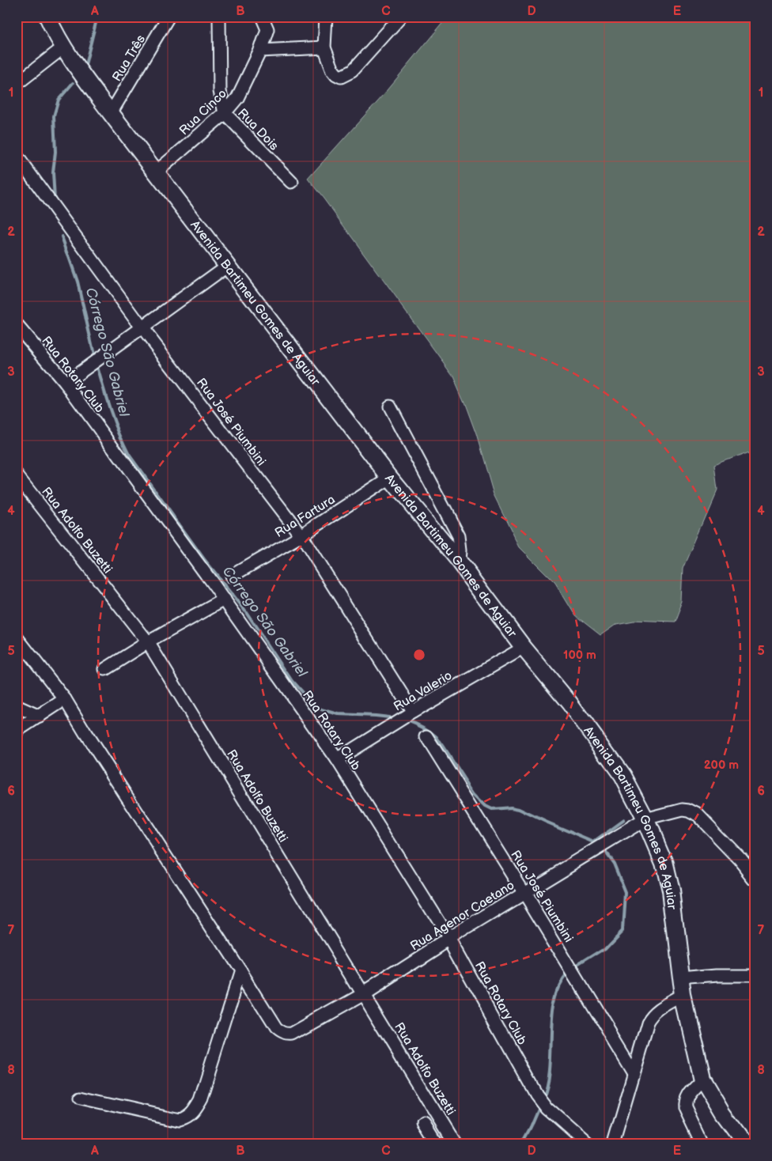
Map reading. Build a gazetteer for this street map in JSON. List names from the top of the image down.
{
  "streets": {
    "main road": ["Avenida Bartimeu Gomes de Aguiar"],
    "street": [
      "Rua Três",
      "Rua Cinco",
      "Rua Dois",
      "Rua Rotary Club",
      "Rua José Piumbini",
      "Rua Fartura",
      "Rua Adolfo Buzetti",
      "Rua Valerio",
      "Rua Agenor Caetano"
    ]
  },
  "crossings": [
    ["Rua Três", "Avenida Bartimeu Gomes de Aguiar"],
    ["Rua Cinco", "Rua Dois"],
    ["Rua Cinco", "Avenida Bartimeu Gomes de Aguiar"],
    ["Avenida Bartimeu Gomes de Aguiar", "Rua Fartura"],
    ["Avenida Bartimeu Gomes de Aguiar", "Rua Valerio"],
    ["Avenida Bartimeu Gomes de Aguiar", "Rua Agenor Caetano"],
    ["Rua Rotary Club", "Rua Valerio"],
    ["Rua Rotary Club", "Rua Agenor Caetano"],
    ["Rua José Piumbini", "Rua Fartura"],
    ["Rua José Piumbini", "Rua Valerio"],
    ["Rua José Piumbini", "Rua Agenor Caetano"],
    ["Rua Adolfo Buzetti", "Rua Agenor Caetano"]
  ],
  "water": ["Córrego São Gabriel"],
  "grid": {
    "columns": [
      "A",
      "B",
      "C",
      "D",
      "E"
    ],
    "rows": [
      "1",
      "2",
      "3",
      "4",
      "5",
      "6",
      "7",
      "8"
    ]
  },
  "rings": ["100 m", "200 m"]
}
